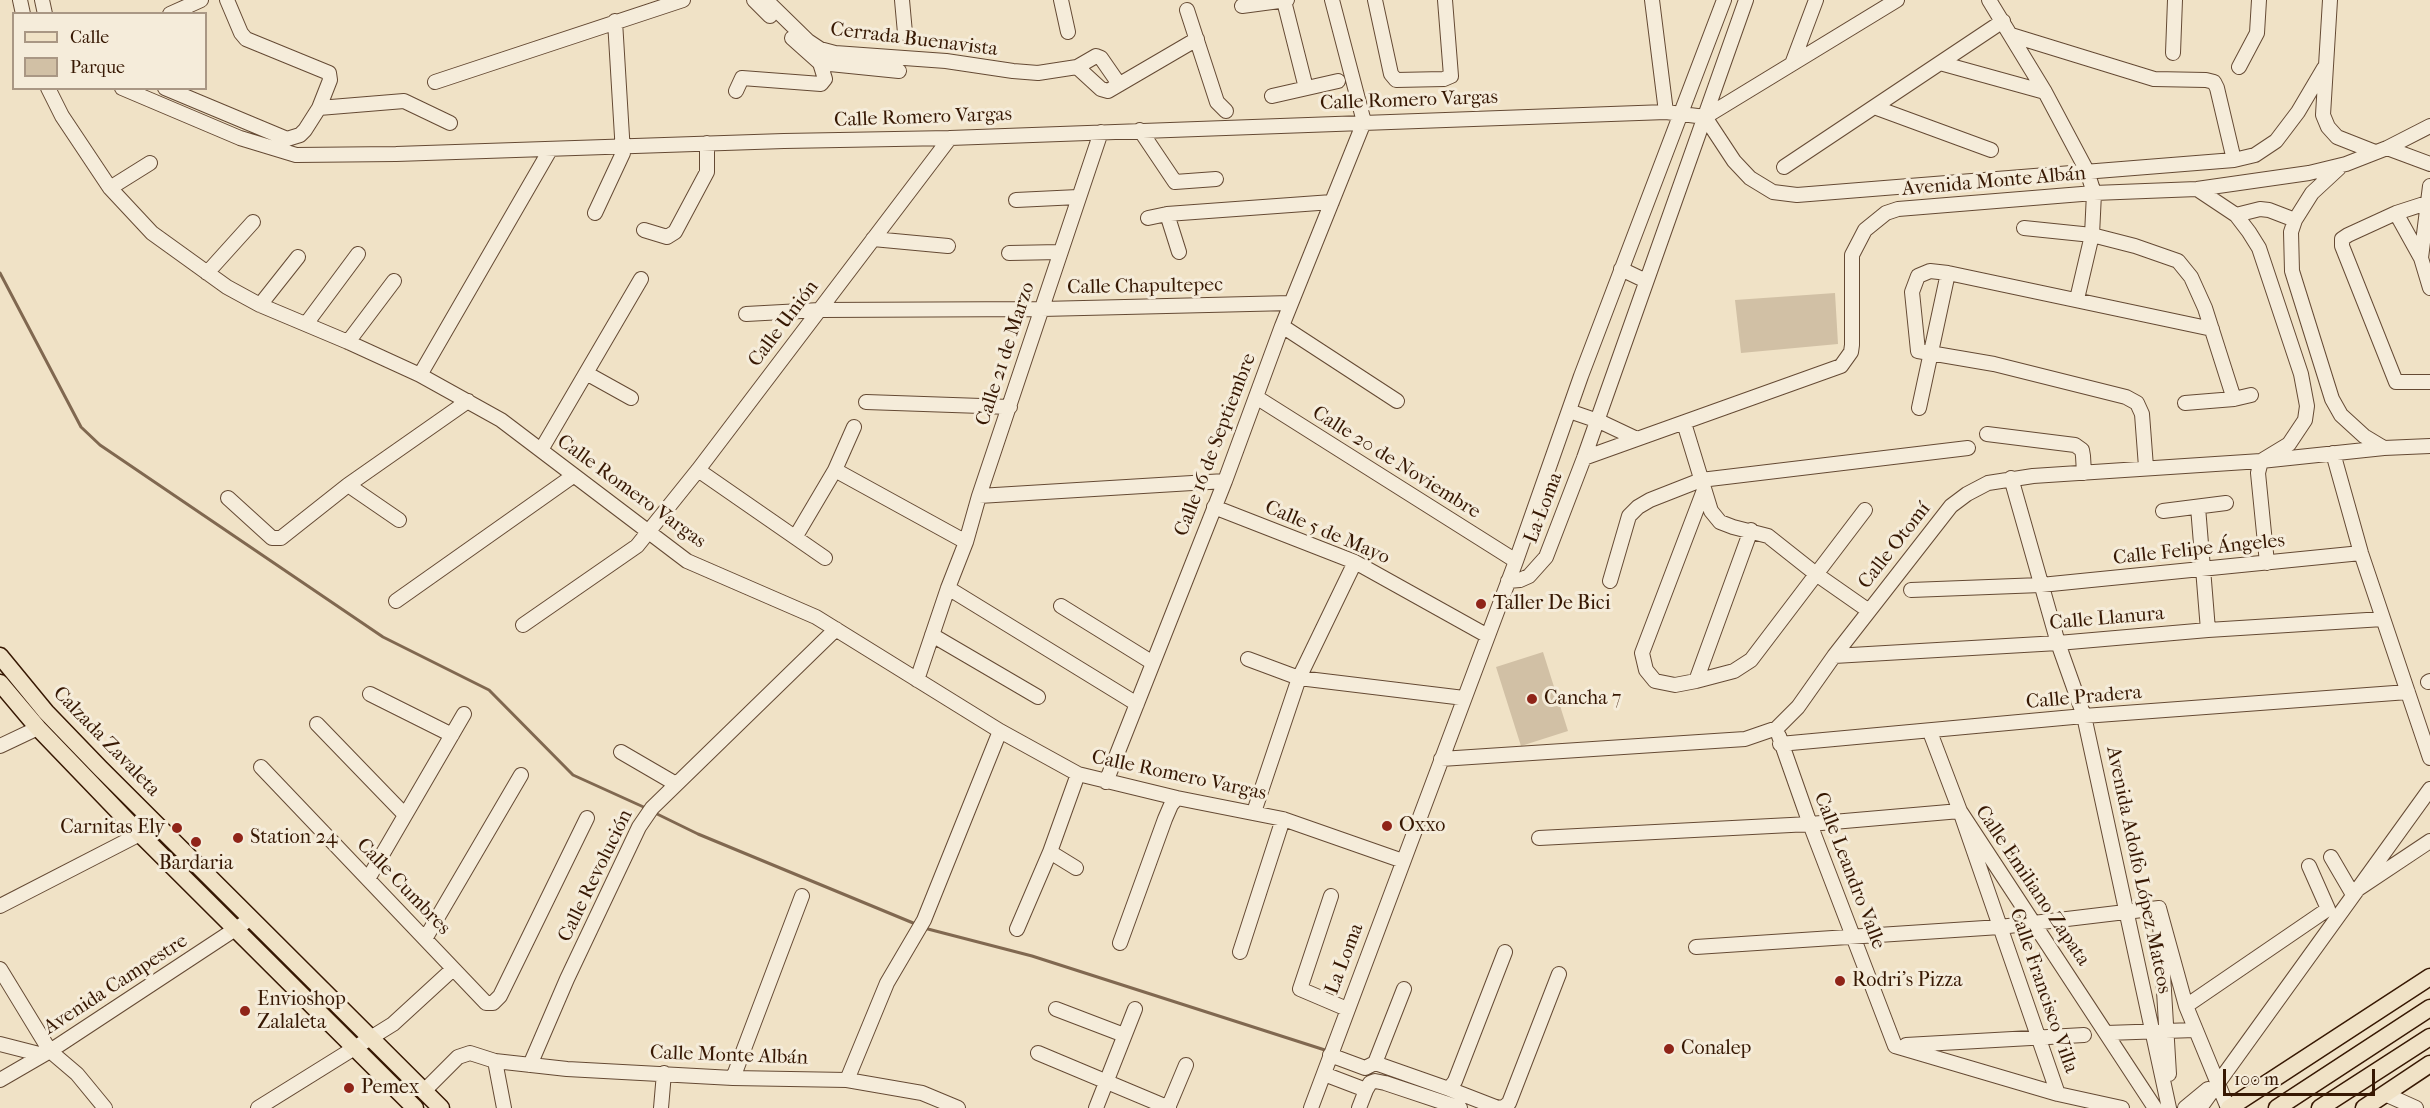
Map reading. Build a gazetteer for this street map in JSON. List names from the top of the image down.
{
  "streets": {
    "main road": ["Calzada Zavaleta"],
    "street": [
      "Cerrada Buenavista",
      "Calle Romero Vargas",
      "Avenida Monte Albán",
      "Calle Chapultepec",
      "Calle Unión",
      "Calle 21 de Marzo",
      "Calle 16 de Septiembre",
      "Calle 20 de Noviembre",
      "La Loma",
      "Calle 5 de Mayo",
      "Calle Otomí",
      "Calle Felipe Ángeles",
      "Calle Llanura",
      "Calle Pradera",
      "Avenida Adolfo López Mateos",
      "Calle Leandro Valle",
      "Calle Revolución",
      "Calle Emiliano Zapata",
      "Calle Cumbres",
      "Avenida Campestre",
      "Calle Francisco Villa",
      "Calle Monte Albán"
    ]
  },
  "crossings": [
    ["Calle Romero Vargas", "Calle Unión"],
    ["Calle Romero Vargas", "Calle 21 de Marzo"],
    ["Calle Romero Vargas", "Calle 16 de Septiembre"],
    ["Calle Romero Vargas", "La Loma"],
    ["Calle Romero Vargas", "Calle Revolución"],
    ["Avenida Monte Albán", "La Loma"],
    ["Calle Chapultepec", "Calle Unión"],
    ["Calle Chapultepec", "Calle 21 de Marzo"],
    ["Calle Chapultepec", "Calle 16 de Septiembre"],
    ["Calle 16 de Septiembre", "Calle 20 de Noviembre"],
    ["Calle 16 de Septiembre", "Calle 5 de Mayo"],
    ["La Loma", "Calle 5 de Mayo"],
    ["La Loma", "Calle Otomí"],
    ["Calle Otomí", "Calle Llanura"],
    ["Calle Otomí", "Avenida Adolfo López Mateos"],
    ["Calle Felipe Ángeles", "Avenida Adolfo López Mateos"],
    ["Calle Llanura", "Avenida Adolfo López Mateos"],
    ["Calle Pradera", "Avenida Adolfo López Mateos"],
    ["Calle Pradera", "Calle Leandro Valle"],
    ["Calle Pradera", "Calle Francisco Villa"],
    ["Calzada Zavaleta", "Avenida Campestre"],
    ["Calzada Zavaleta", "Calle Monte Albán"],
    ["Calle Leandro Valle", "Calle Emiliano Zapata"],
    ["Calle Revolución", "Calle Monte Albán"],
    ["Calle Emiliano Zapata", "Calle Francisco Villa"]
  ],
  "places": [
    "Taller De Bici",
    "Cancha 7",
    "Oxxo",
    "Carnitas Ely",
    "Station 24",
    "Bardaria",
    "Rodri's Pizza",
    "Envioshop Zalaleta",
    "Conalep",
    "Pemex"
  ],
  "legend": ["Calle", "Parque"],
  "scale_bar": "100 m"
}
